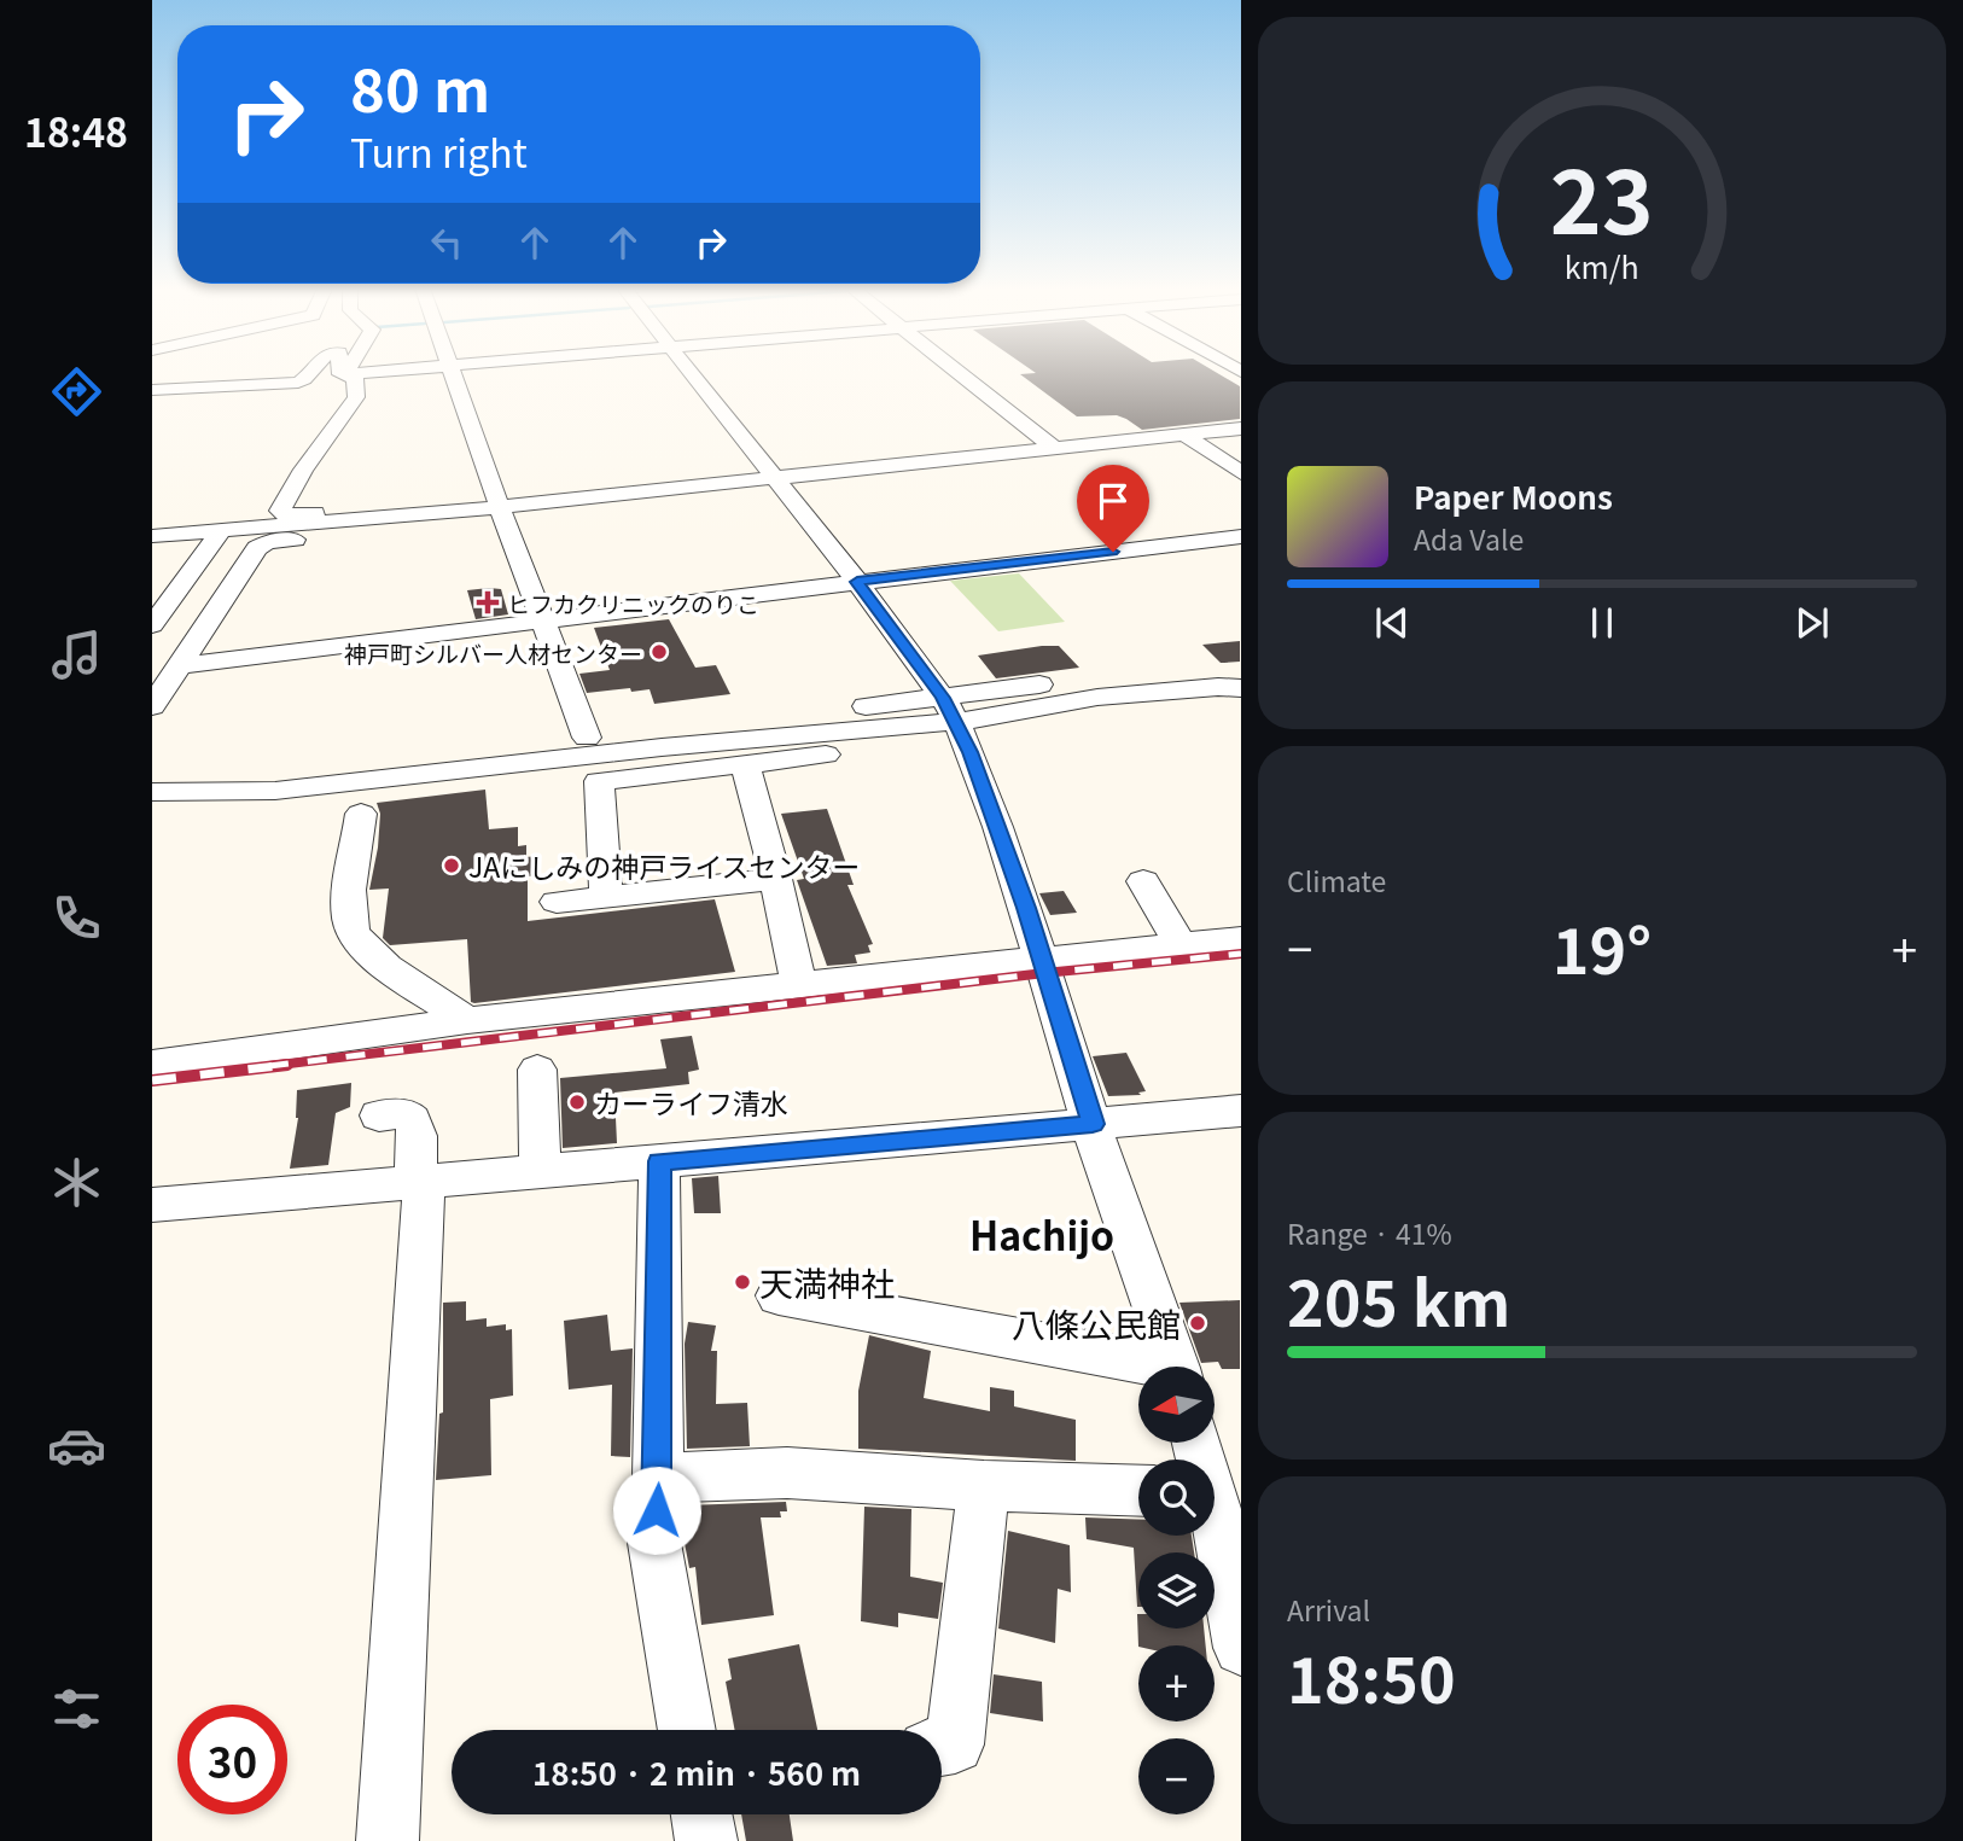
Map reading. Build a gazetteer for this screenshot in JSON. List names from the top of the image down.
{
  "districts": ["Hachijo"],
  "places": {
    "health": ["ヒフカクリニックのりこ"],
    "other": [
      "神戸町シルバー人材センター",
      "JAにしみの神戸ライスセンター",
      "カーライフ清水",
      "天満神社",
      "八條公民館"
    ]
  },
  "north": "left",
  "page": {
    "tabs": "18:48",
    "turn": ["80 m", "Turn right"],
    "song": ["Paper Moons", "Ada Vale"],
    "tile": [
      "Climate",
      ["Range · 41%", "205 km"],
      ["Arrival", "18:50"]
    ],
    "heat": ["−", "19°", "+"],
    "map_buttons": ["+", "−"],
    "limit": "30",
    "trip": "18:50 · 2 min · 560 m",
    "gauge": ["23", "km/h"]
  }
}
